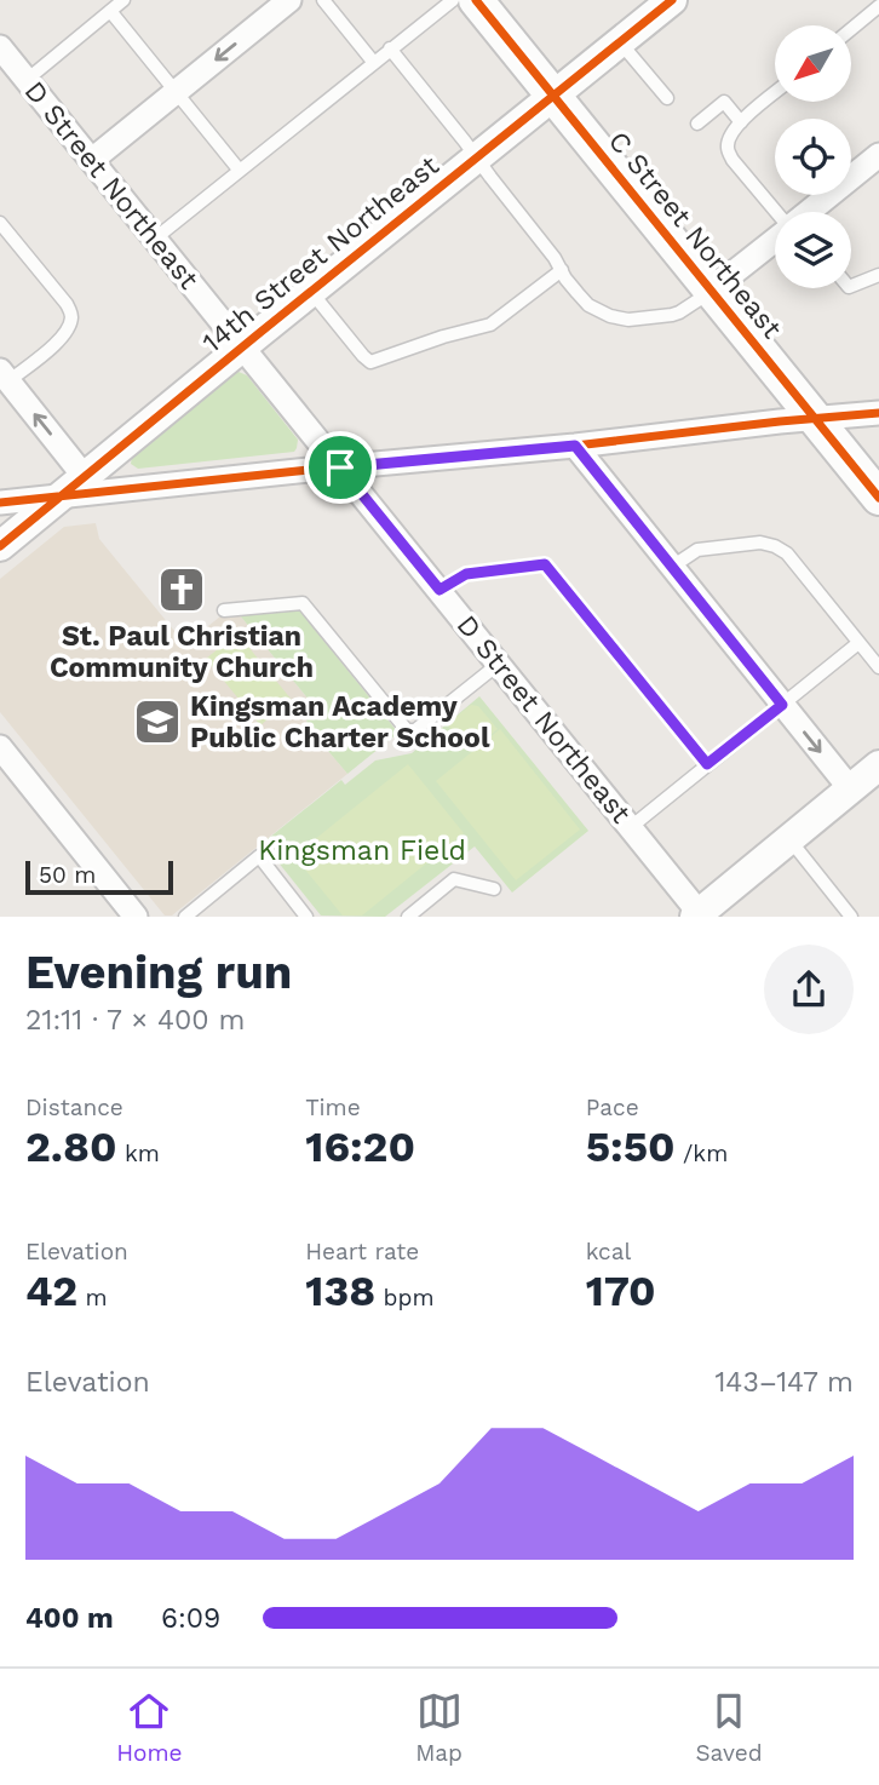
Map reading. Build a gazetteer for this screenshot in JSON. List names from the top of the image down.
{
  "streets": {
    "main road": ["C Street Northeast"],
    "street": ["D Street Northeast", "14th Street Northeast"]
  },
  "crossings": [
    ["D Street Northeast", "14th Street Northeast"],
    ["C Street Northeast", "14th Street Northeast"]
  ],
  "parks": ["Kingsman Field"],
  "places": {
    "church": ["St. Paul Christian Community Church"],
    "school or university": ["Kingsman Academy Public Charter School"]
  },
  "scale_bar": "50 m",
  "north": "bottom left",
  "page": {
    "scale": "50 m",
    "heading": ["Evening run", "21:11 · 7 × 400 m"],
    "stats": [
      ["Distance", "2.80 km"],
      ["Time", "16:20"],
      ["Pace", "5:50 /km"],
      ["Elevation", "42 m"],
      ["Heart rate", "138 bpm"],
      ["kcal", "170"]
    ],
    "chart": ["Elevation", "143–147 m"],
    "list": [
      {
        "name": "400 m",
        "note": "6:09"
      }
    ],
    "tabs": ["Home", "Map", "Saved"]
  }
}
